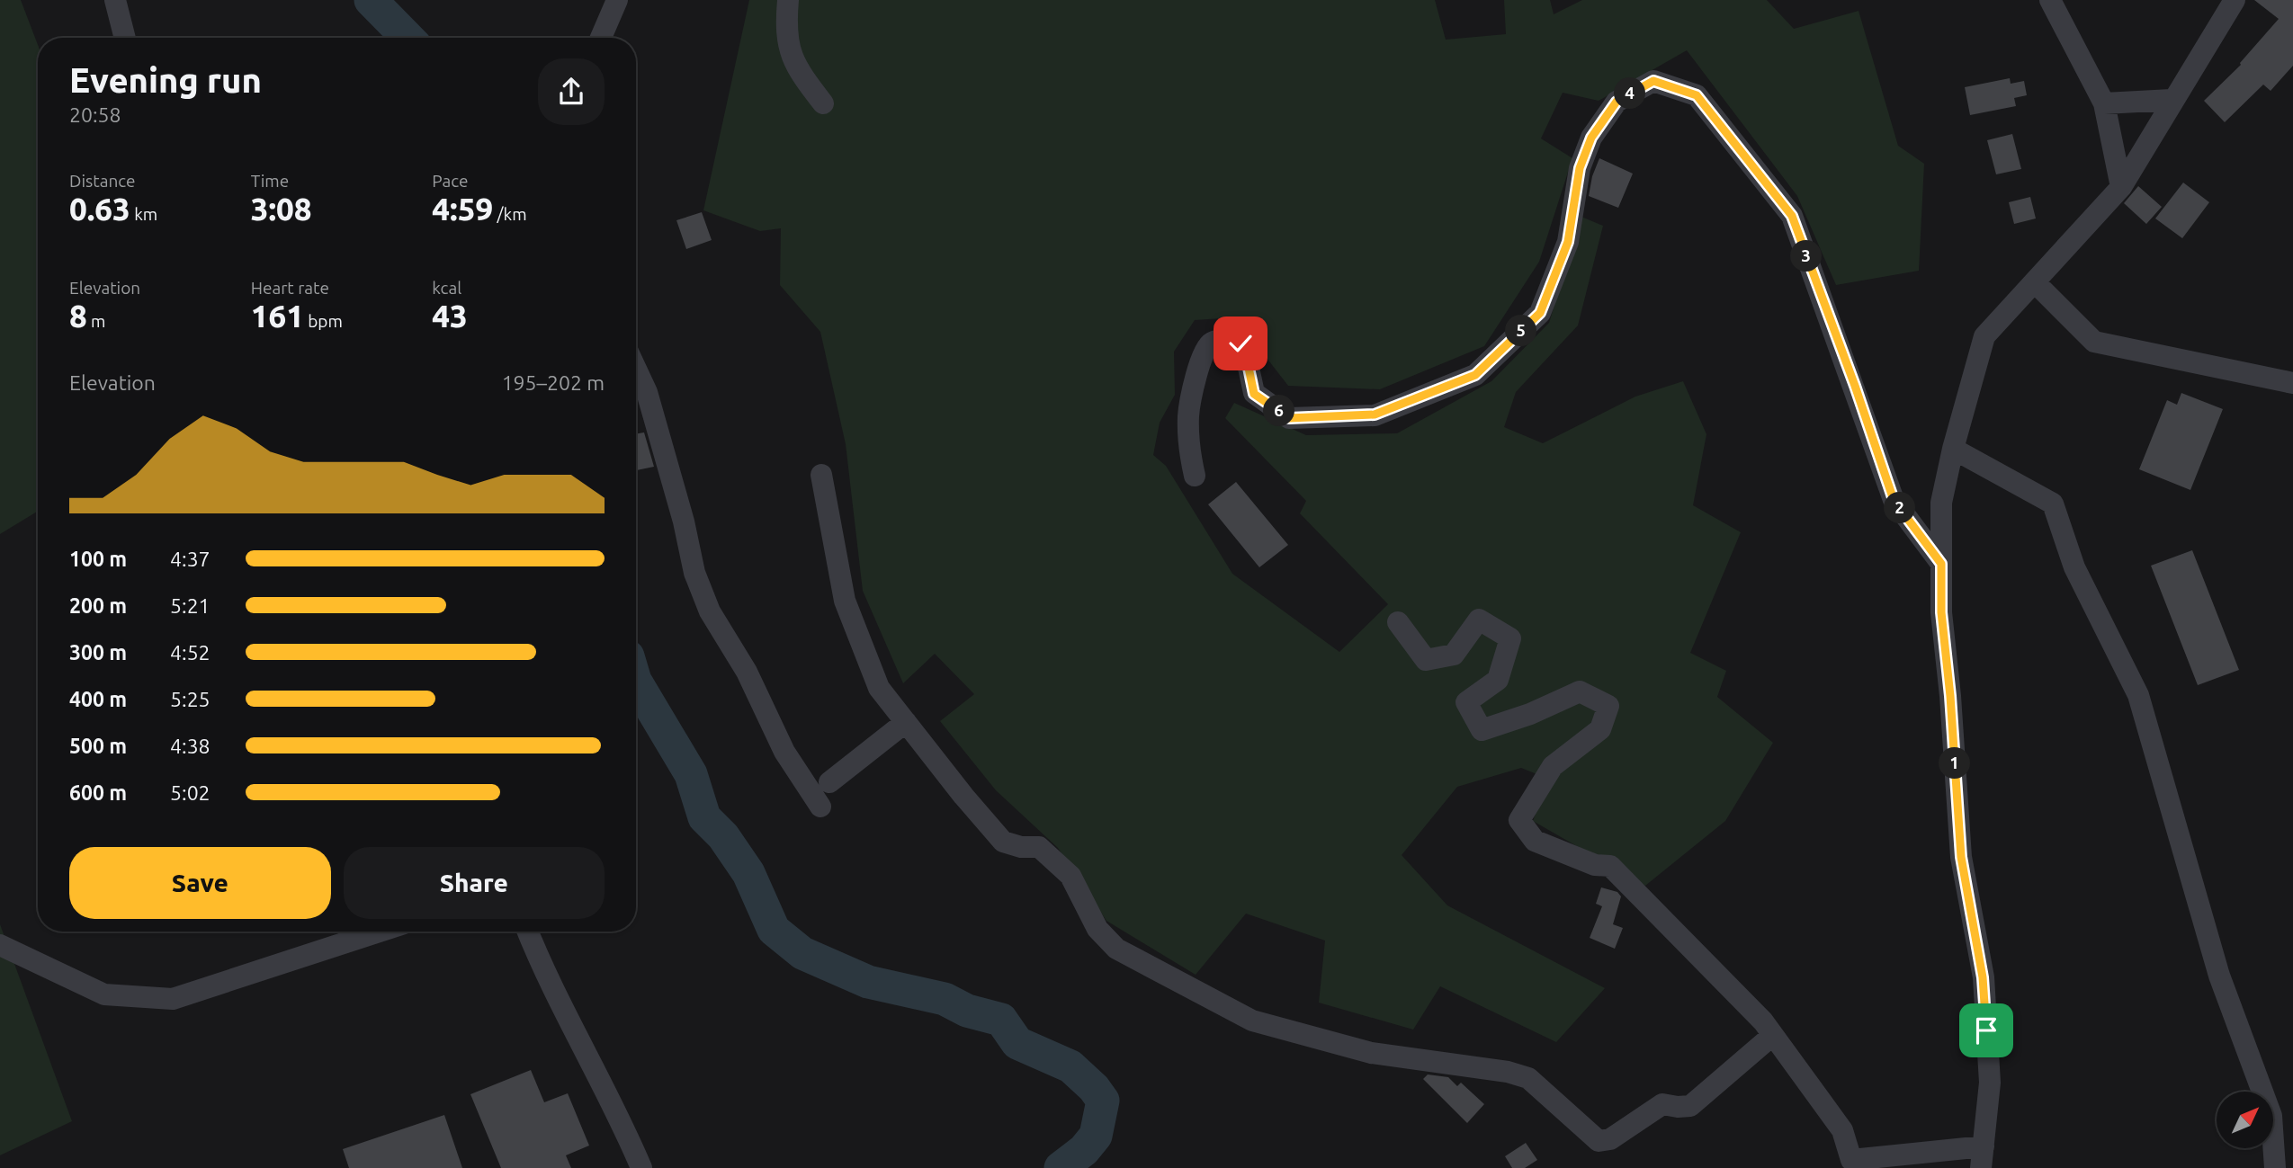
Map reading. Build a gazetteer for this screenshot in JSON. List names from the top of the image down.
{
  "north": "top right",
  "page": {
    "heading": ["Evening run", "20:58"],
    "pins": [
      "4",
      "3",
      "5",
      "6",
      "2",
      "1"
    ],
    "stats": [
      ["Distance", "0.63 km"],
      ["Time", "3:08"],
      ["Pace", "4:59 /km"],
      ["Elevation", "8 m"],
      ["Heart rate", "161 bpm"],
      ["kcal", "43"]
    ],
    "chart": ["Elevation", "195–202 m"],
    "list": [
      {
        "name": "100 m",
        "note": "4:37"
      },
      {
        "name": "200 m",
        "note": "5:21"
      },
      {
        "name": "300 m",
        "note": "4:52"
      },
      {
        "name": "400 m",
        "note": "5:25"
      },
      {
        "name": "500 m",
        "note": "4:38"
      },
      {
        "name": "600 m",
        "note": "5:02"
      }
    ],
    "buttons": ["Save", "Share"]
  }
}
